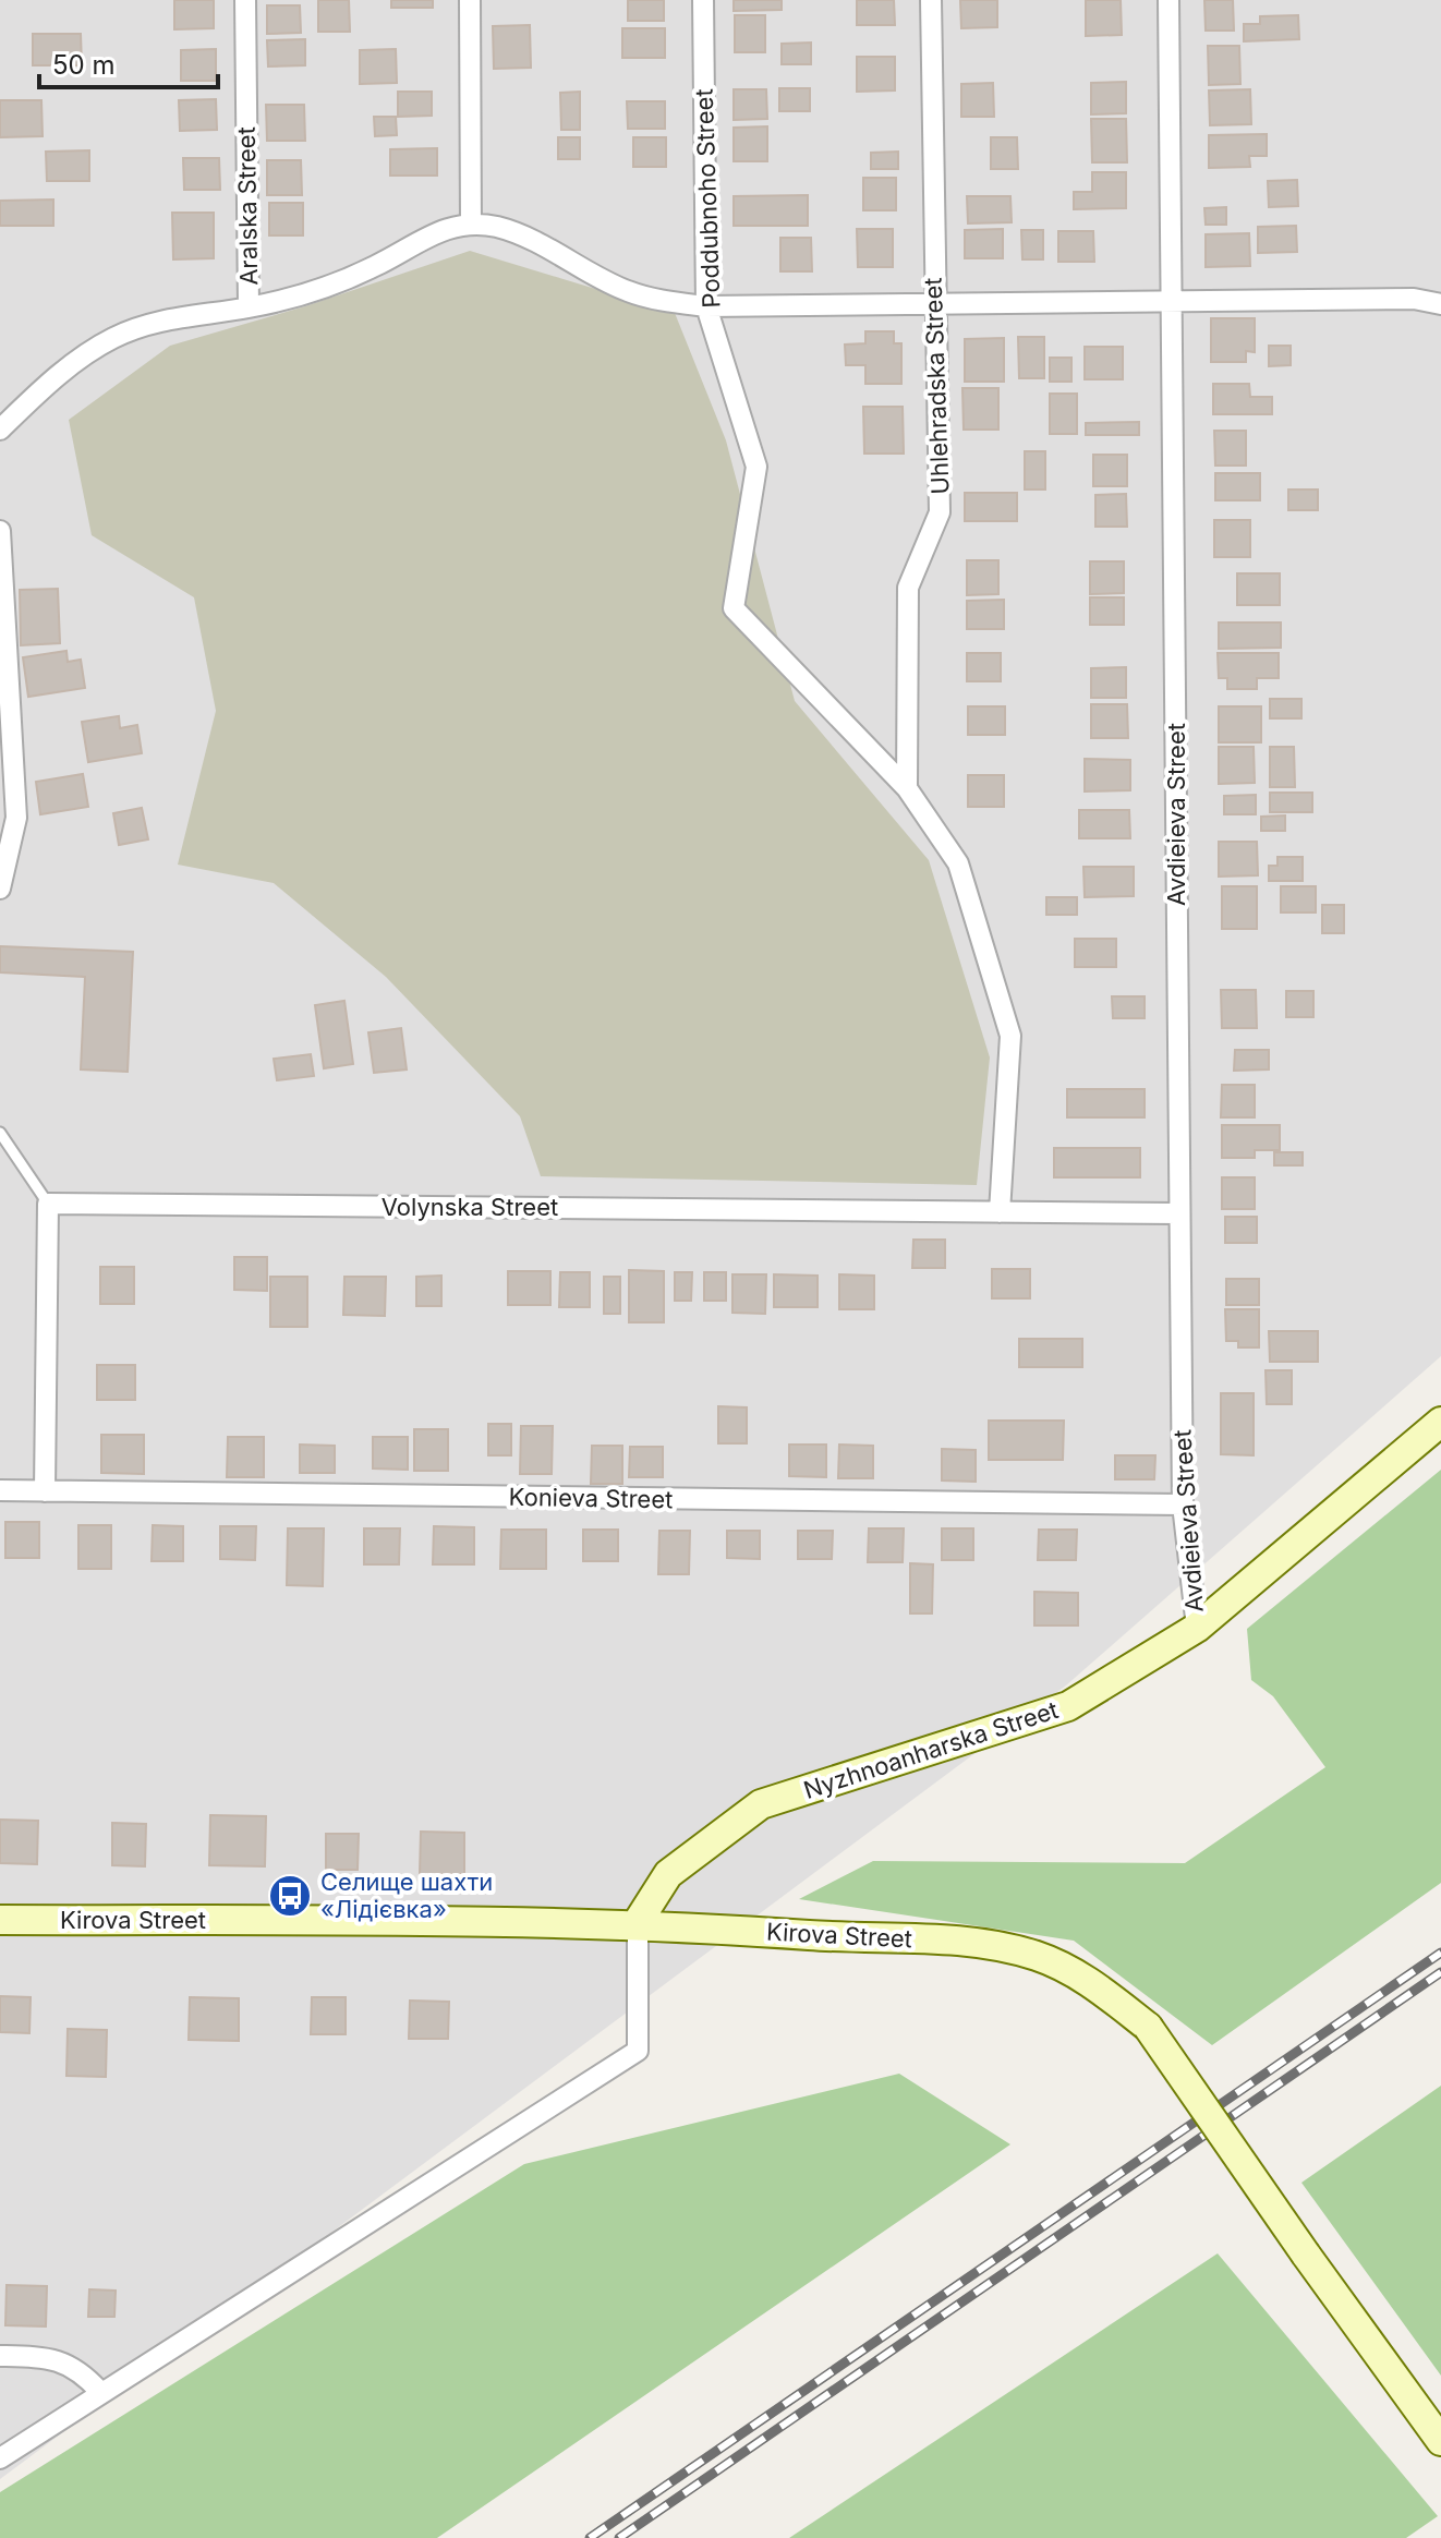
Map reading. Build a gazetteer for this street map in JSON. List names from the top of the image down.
{
  "streets": {
    "main road": ["Nyzhnoanharska Street", "Kirova Street"],
    "street": [
      "Poddubnoho Street",
      "Aralska Street",
      "Uhlehradska Street",
      "Avdieieva Street",
      "Volynska Street",
      "Konieva Street"
    ]
  },
  "crossings": [
    ["Poddubnoho Street", "Uhlehradska Street"],
    ["Avdieieva Street", "Volynska Street"],
    ["Avdieieva Street", "Konieva Street"],
    ["Avdieieva Street", "Nyzhnoanharska Street"],
    ["Nyzhnoanharska Street", "Kirova Street"]
  ],
  "places": {
    "bus stop": ["Селище шахти «Лідієвка»"]
  },
  "scale_bar": "50 m"
}
